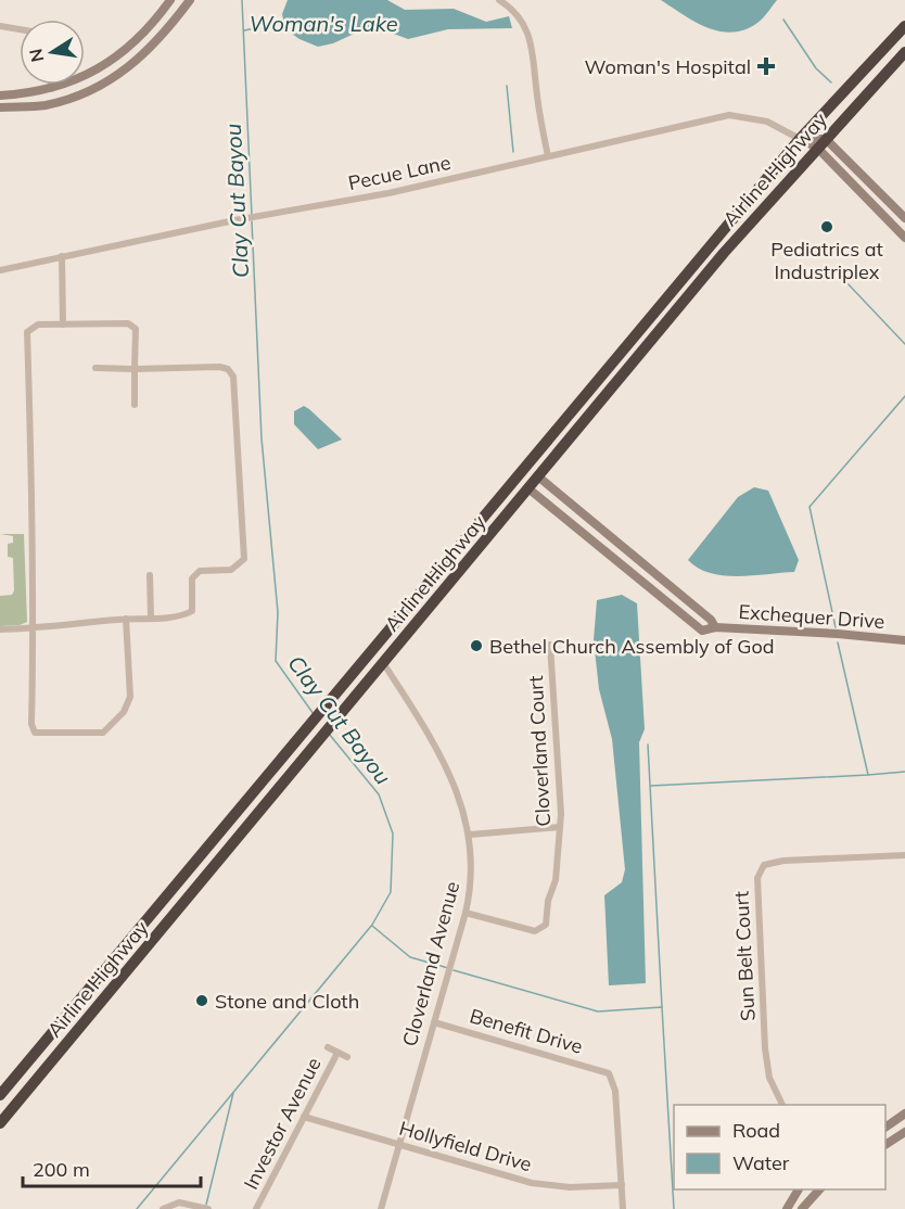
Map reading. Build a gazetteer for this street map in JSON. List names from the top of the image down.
{
  "streets": {
    "highway": ["Airline Highway"],
    "street": [
      "Pecue Lane",
      "Exchequer Drive",
      "Cloverland Court",
      "Sun Belt Court",
      "Cloverland Avenue",
      "Benefit Drive",
      "Investor Avenue",
      "Hollyfield Drive"
    ]
  },
  "crossings": [
    ["Airline Highway", "Pecue Lane"],
    ["Airline Highway", "Cloverland Avenue"],
    ["Cloverland Court", "Cloverland Avenue"],
    ["Cloverland Avenue", "Benefit Drive"],
    ["Cloverland Avenue", "Hollyfield Drive"],
    ["Benefit Drive", "Hollyfield Drive"],
    ["Investor Avenue", "Hollyfield Drive"]
  ],
  "water": ["Woman's Lake", "Clay Cut Bayou"],
  "places": {
    "health": ["Woman's Hospital"],
    "other": ["Pediatrics at Industriplex", "Bethel Church Assembly of God", "Stone and Cloth"]
  },
  "legend": ["Road", "Water"],
  "scale_bar": "200 m",
  "north": "left"
}
